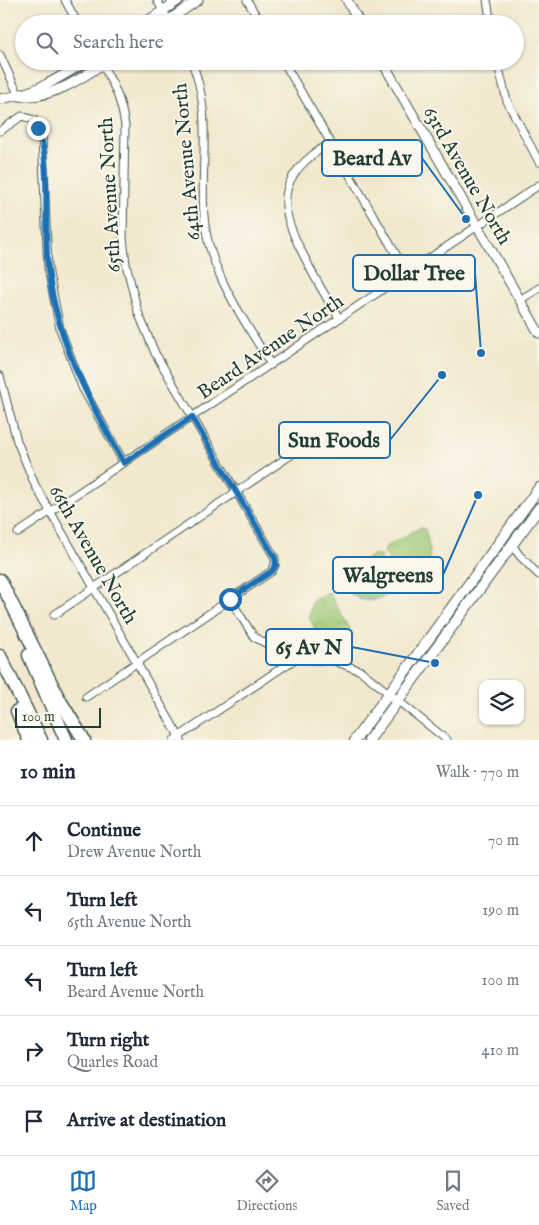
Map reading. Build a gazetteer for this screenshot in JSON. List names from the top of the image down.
{
  "streets": {
    "street": [
      "64th Avenue North",
      "63rd Avenue North",
      "65th Avenue North",
      "Beard Avenue North",
      "66th Avenue North"
    ]
  },
  "crossings": [
    ["64th Avenue North", "Beard Avenue North"],
    ["63rd Avenue North", "Beard Avenue North"],
    ["65th Avenue North", "Beard Avenue North"],
    ["Beard Avenue North", "66th Avenue North"]
  ],
  "places": [
    "Beard Av",
    "Dollar Tree",
    "Sun Foods",
    "Walgreens",
    "65 Av N"
  ],
  "scale_bar": "100 m",
  "page": {
    "search": "Search here",
    "scale": "100 m",
    "heading": ["10 min", "Walk · 770 m"],
    "list": [
      ["Continue", "Drew Avenue North", "70 m"],
      ["Turn left", "65th Avenue North", "190 m"],
      ["Turn left", "Beard Avenue North", "100 m"],
      ["Turn right", "Quarles Road", "410 m"],
      "Arrive at destination"
    ],
    "nav": ["Map", "Directions", "Saved"]
  }
}
